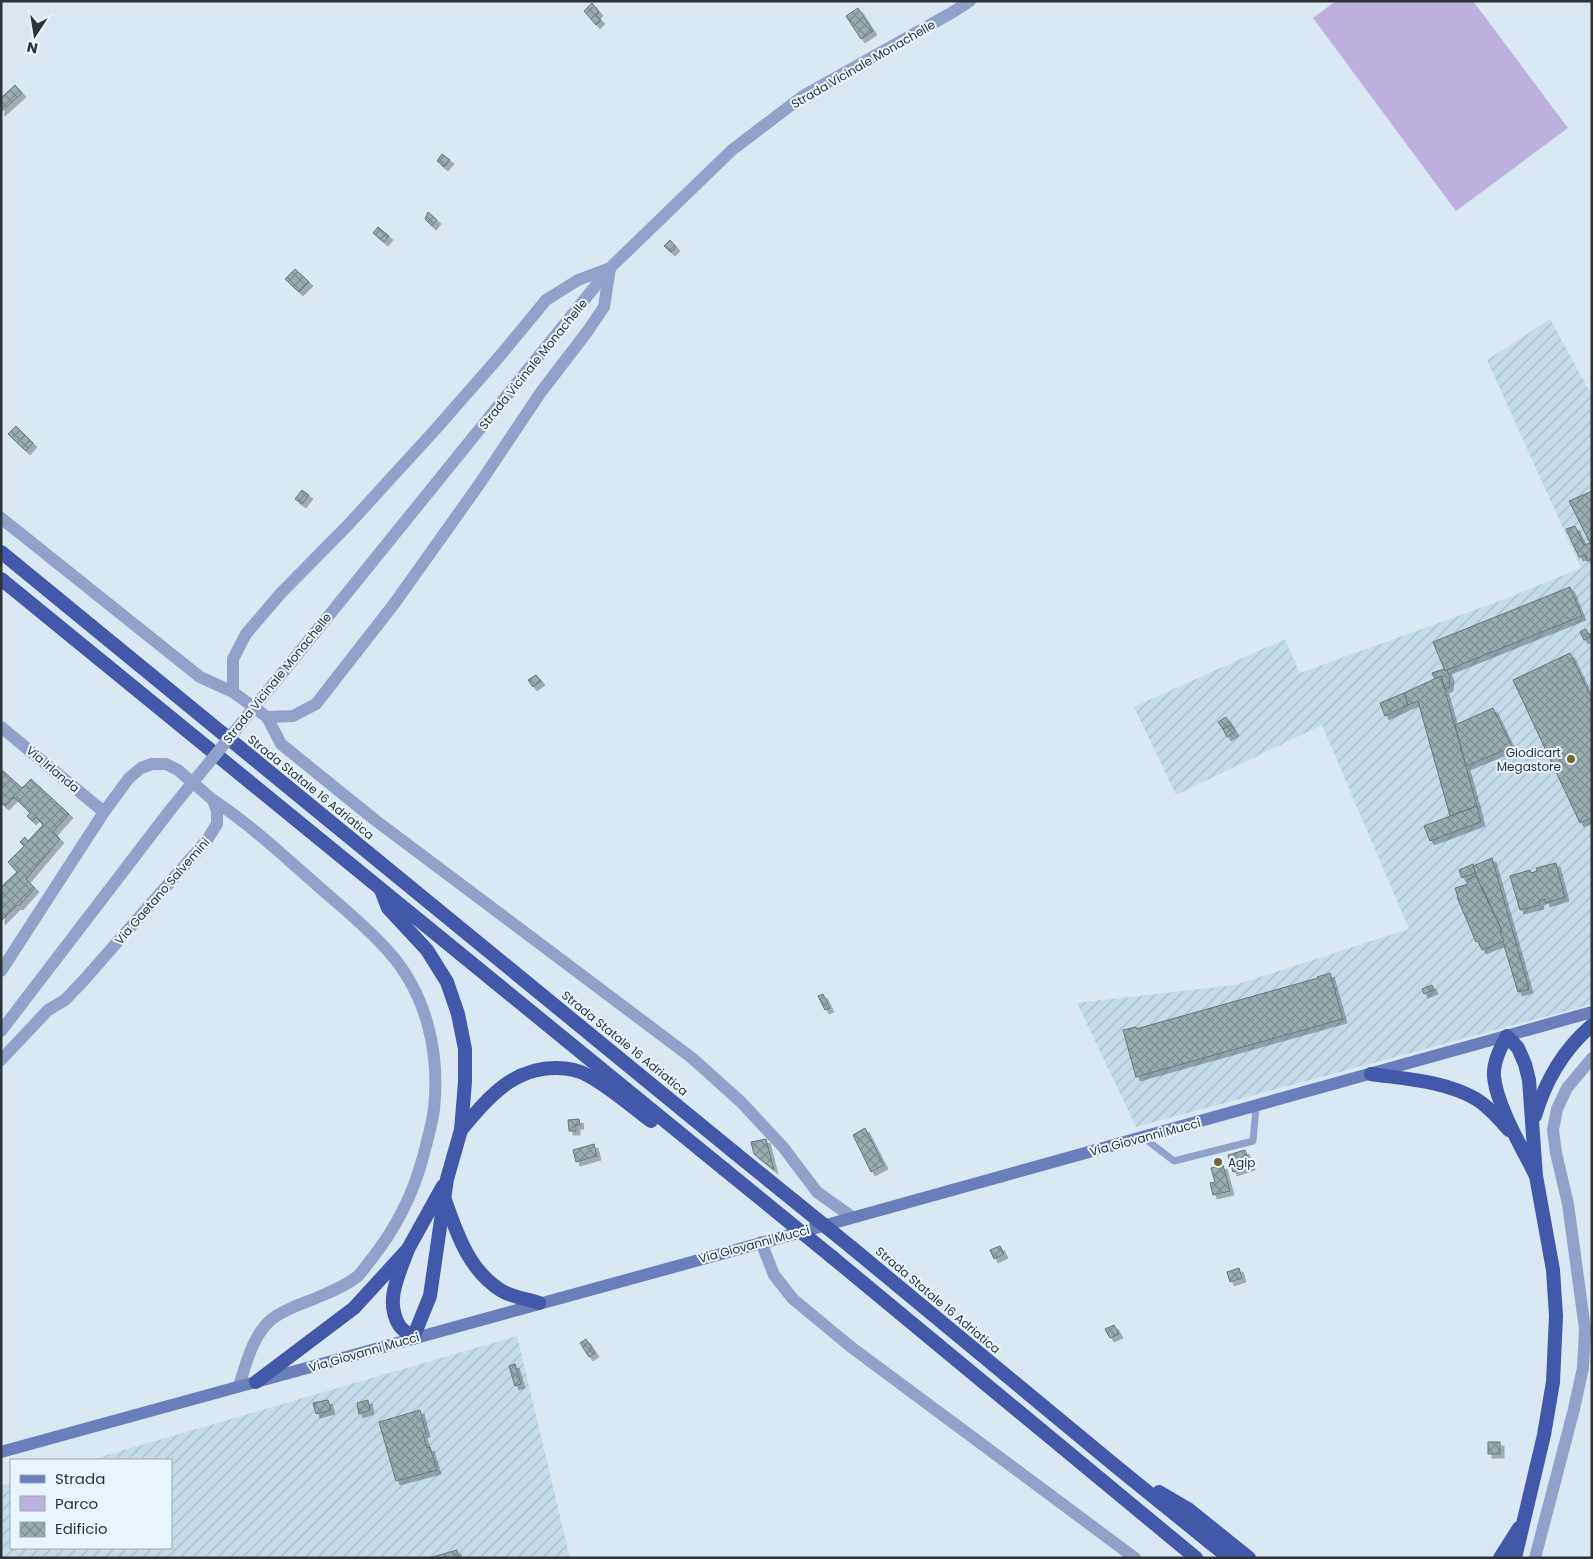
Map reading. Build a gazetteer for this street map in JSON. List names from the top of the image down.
{
  "streets": {
    "highway": ["Strada Statale 16 Adriatica"],
    "main road": ["Via Giovanni Mucci"],
    "street": ["Strada Vicinale Monachelle", "Via Irlanda", "Via Gaetano Salvemini"]
  },
  "places": ["Giodicart Megastore", "Agip"],
  "legend": ["Strada", "Parco", "Edificio"],
  "north": "bottom"
}
